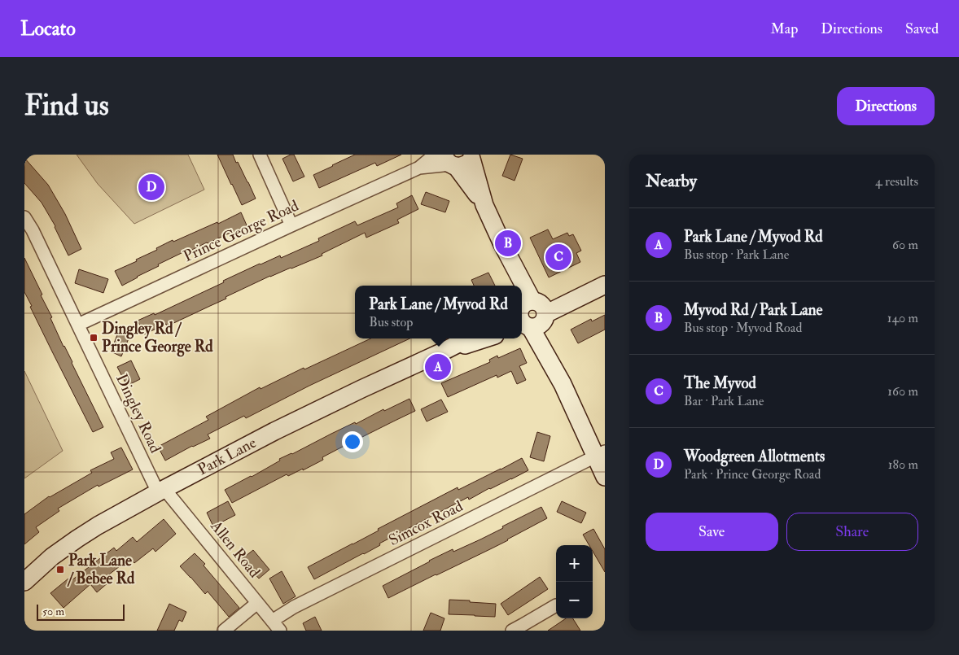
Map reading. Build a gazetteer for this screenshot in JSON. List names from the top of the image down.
{
  "streets": {
    "main road": ["Park Lane"],
    "street": [
      "Prince George Road",
      "Dingley Road",
      "Simcox Road",
      "Allen Road"
    ]
  },
  "crossings": [
    ["Prince George Road", "Dingley Road"],
    ["Dingley Road", "Park Lane"],
    ["Dingley Road", "Allen Road"],
    ["Park Lane", "Allen Road"],
    ["Simcox Road", "Allen Road"]
  ],
  "places": {
    "transit": ["Dingley Rd / Prince George Rd", "Park Lane / Bebee Rd"]
  },
  "scale_bar": "50 m",
  "page": {
    "header": "Locato",
    "nav": ["Map", "Directions", "Saved"],
    "buttons": [
      "Directions",
      ["Save", "Share"]
    ],
    "title": "Find us",
    "heading": ["Nearby", "4 results"],
    "pins": [
      "D",
      "B",
      "C",
      "A"
    ],
    "list": [
      {
        "mark": "A",
        "name": "Park Lane / Myvod Rd",
        "note": "Bus stop · Park Lane",
        "value": "60 m"
      },
      {
        "mark": "B",
        "name": "Myvod Rd / Park Lane",
        "note": "Bus stop · Myvod Road",
        "value": "140 m"
      },
      {
        "mark": "C",
        "name": "The Myvod",
        "note": "Bar · Park Lane",
        "value": "160 m"
      },
      {
        "mark": "D",
        "name": "Woodgreen Allotments",
        "note": "Park · Prince George Road",
        "value": "180 m"
      }
    ],
    "popup": ["Park Lane / Myvod Rd", "Bus stop"],
    "map_buttons": ["+", "−"],
    "scale": "50 m"
  }
}
